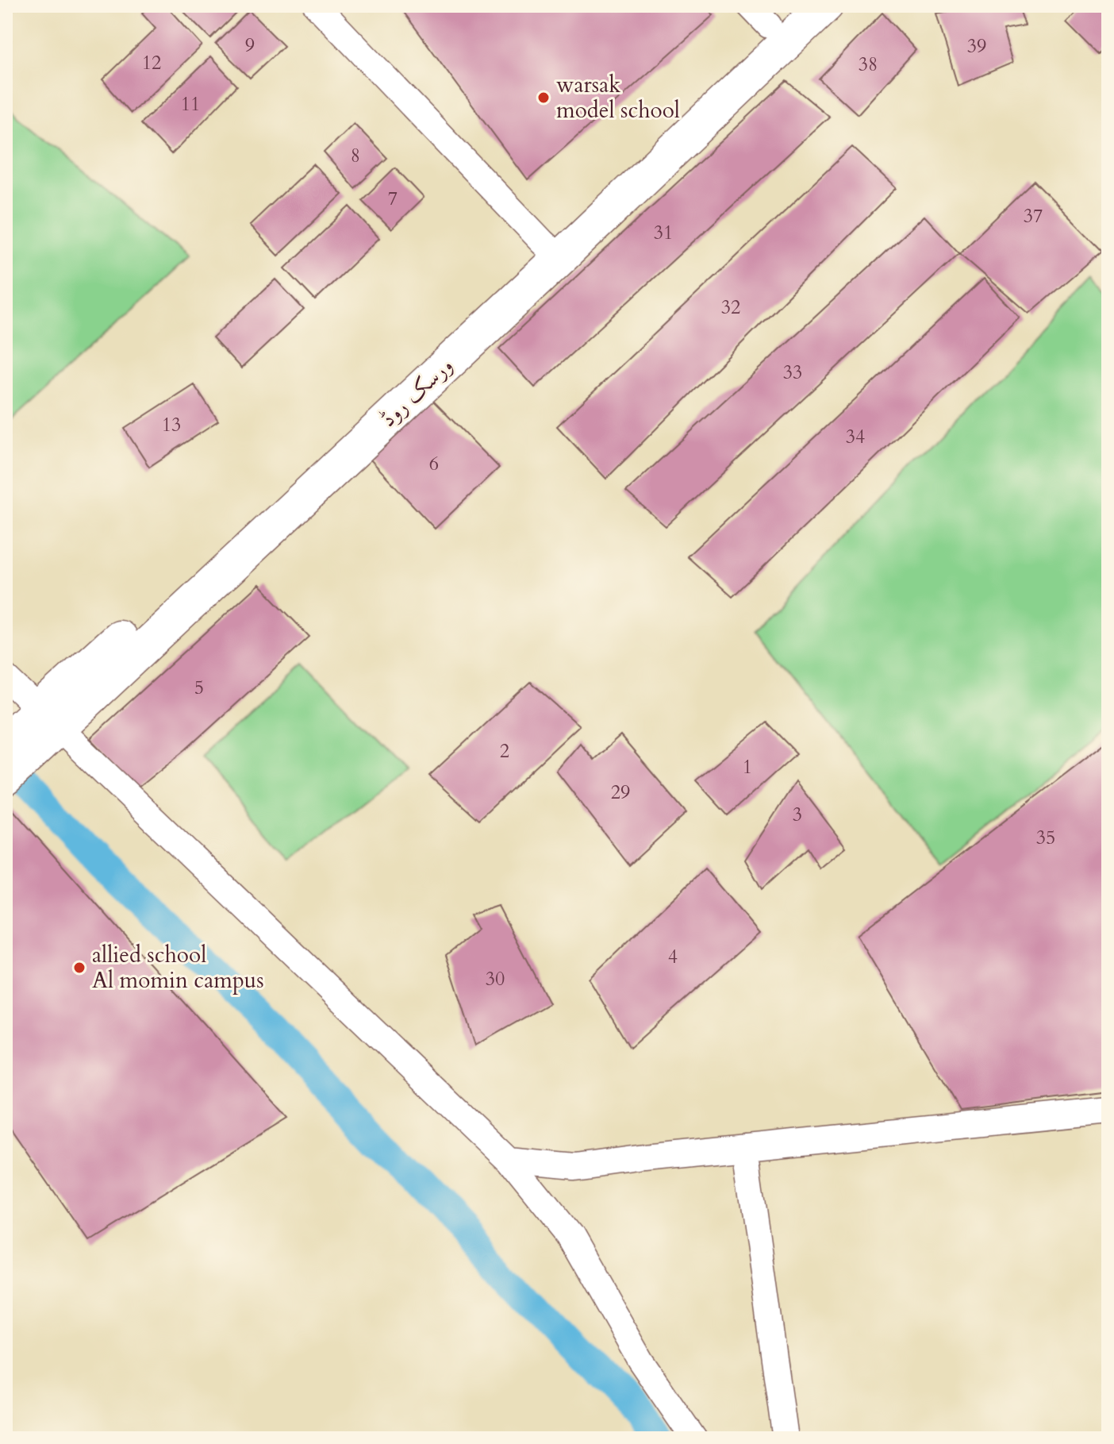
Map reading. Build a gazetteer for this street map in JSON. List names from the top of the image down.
{
  "streets": {
    "main road": ["ورسک روڈ"]
  },
  "places": ["warsak model school", "allied school Al momin campus"],
  "house_numbers": [
    "9",
    "39",
    "12",
    "38",
    "11",
    "8",
    "7",
    "37",
    "31",
    "32",
    "33",
    "13",
    "34",
    "6",
    "5",
    "2",
    "1",
    "29",
    "3",
    "35",
    "4",
    "30"
  ]
}
